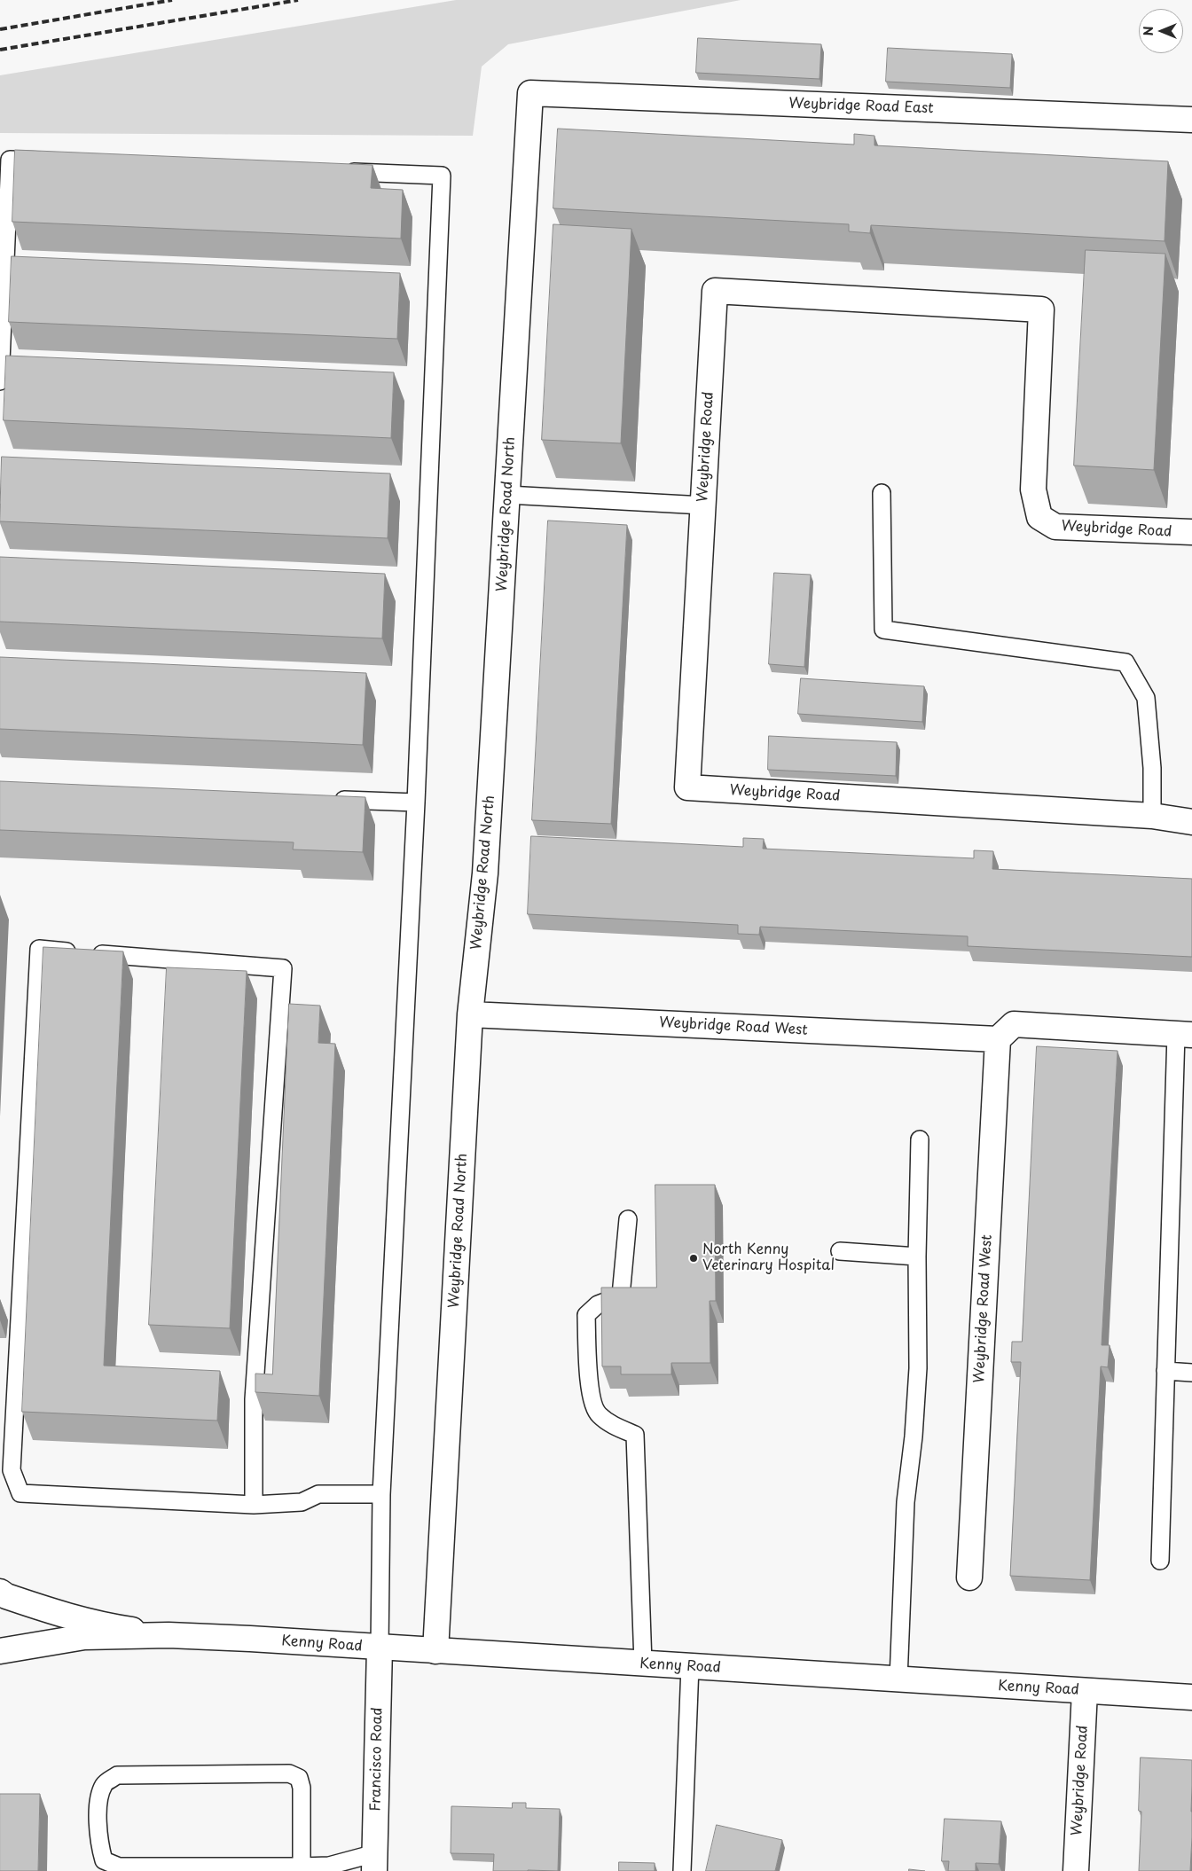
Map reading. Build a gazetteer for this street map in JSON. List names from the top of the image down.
{
  "streets": {
    "street": [
      "Weybridge Road East",
      "Weybridge Road",
      "Weybridge Road North",
      "Weybridge Road West",
      "Kenny Road",
      "Francisco Road"
    ]
  },
  "crossings": [
    ["Weybridge Road East", "Weybridge Road North"],
    ["Weybridge Road", "Kenny Road"],
    ["Weybridge Road North", "Weybridge Road West"],
    ["Weybridge Road North", "Kenny Road"],
    ["Kenny Road", "Francisco Road"]
  ],
  "places": ["North Kenny Veterinary Hospital"],
  "north": "left"
}
